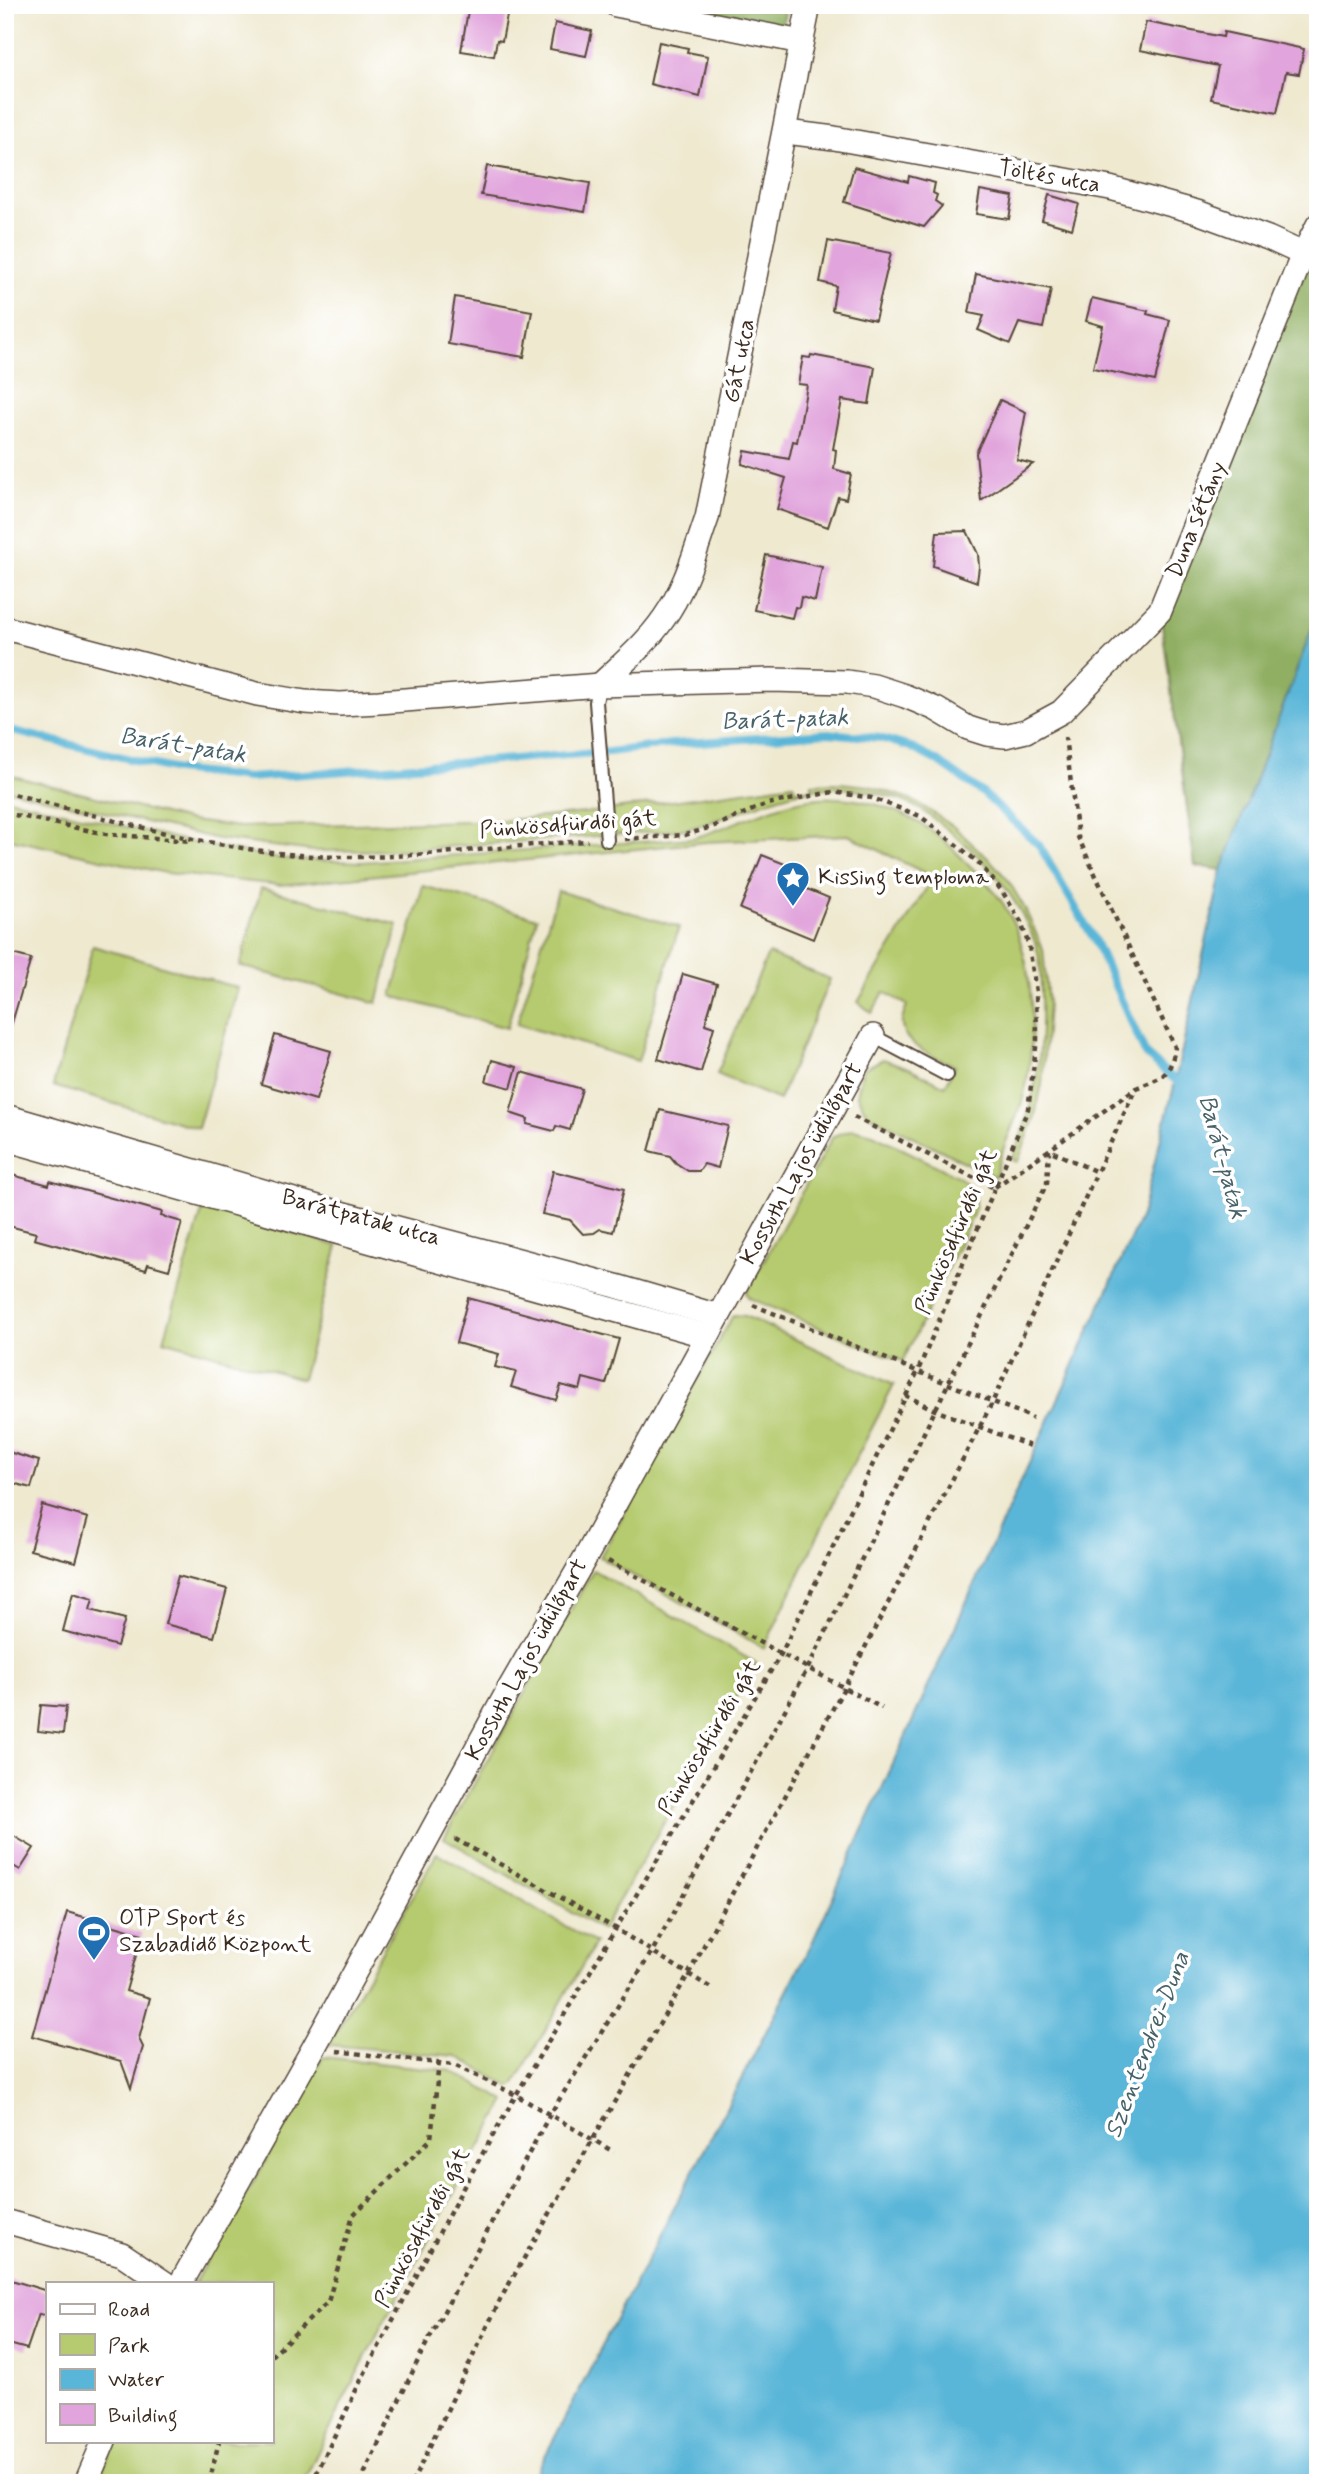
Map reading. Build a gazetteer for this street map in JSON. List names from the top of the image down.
{
  "streets": {
    "street": [
      "Töltés utca",
      "Gát utca",
      "Duna sétány",
      "Kossuth Lajos üdülőpart",
      "Barátpatak utca"
    ],
    "path": ["Pünkösdfürdői gát"]
  },
  "crossings": [
    ["Töltés utca", "Gát utca"],
    ["Töltés utca", "Duna sétány"],
    ["Gát utca", "Duna sétány"],
    ["Kossuth Lajos üdülőpart", "Barátpatak utca"]
  ],
  "water": ["Barát-patak", "Szentendrei-Duna"],
  "places": {
    "place": ["Kissing temploma"],
    "sports": ["OTP Sport és Szabadidő Központ"]
  },
  "legend": [
    "Road",
    "Park",
    "Water",
    "Building"
  ]
}
